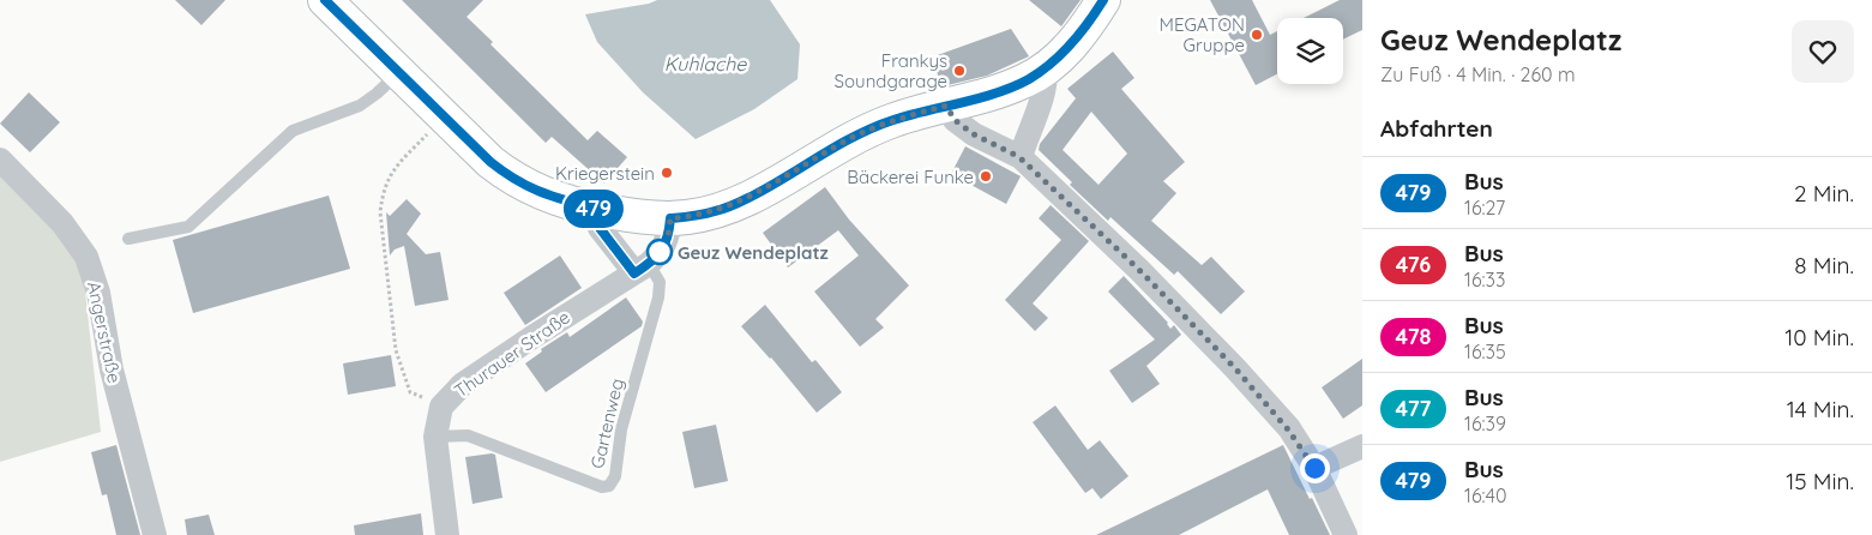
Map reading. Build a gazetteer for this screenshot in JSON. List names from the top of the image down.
{
  "streets": {
    "street": ["Angerstraße", "Thurauer Straße"],
    "lane": ["Gartenweg"]
  },
  "crossings": [
    ["Thurauer Straße", "Gartenweg"]
  ],
  "water": ["Kuhlache"],
  "places": [
    "MEGATON Gruppe",
    "Frankys Soundgarage",
    "Kriegerstein",
    "Bäckerei Funke",
    "Geuz Wendeplatz"
  ],
  "lines": ["bus line 479"],
  "page": {
    "on_map": "479",
    "heading": [
      ["Geuz Wendeplatz", "Zu Fuß · 4 Min. · 260 m"],
      "Abfahrten"
    ],
    "list": [
      {
        "mark": "479",
        "name": "Bus",
        "note": "16:27",
        "value": "2 Min."
      },
      {
        "mark": "476",
        "name": "Bus",
        "note": "16:33",
        "value": "8 Min."
      },
      {
        "mark": "478",
        "name": "Bus",
        "note": "16:35",
        "value": "10 Min."
      },
      {
        "mark": "477",
        "name": "Bus",
        "note": "16:39",
        "value": "14 Min."
      },
      {
        "mark": "479",
        "name": "Bus",
        "note": "16:40",
        "value": "15 Min."
      }
    ]
  }
}
